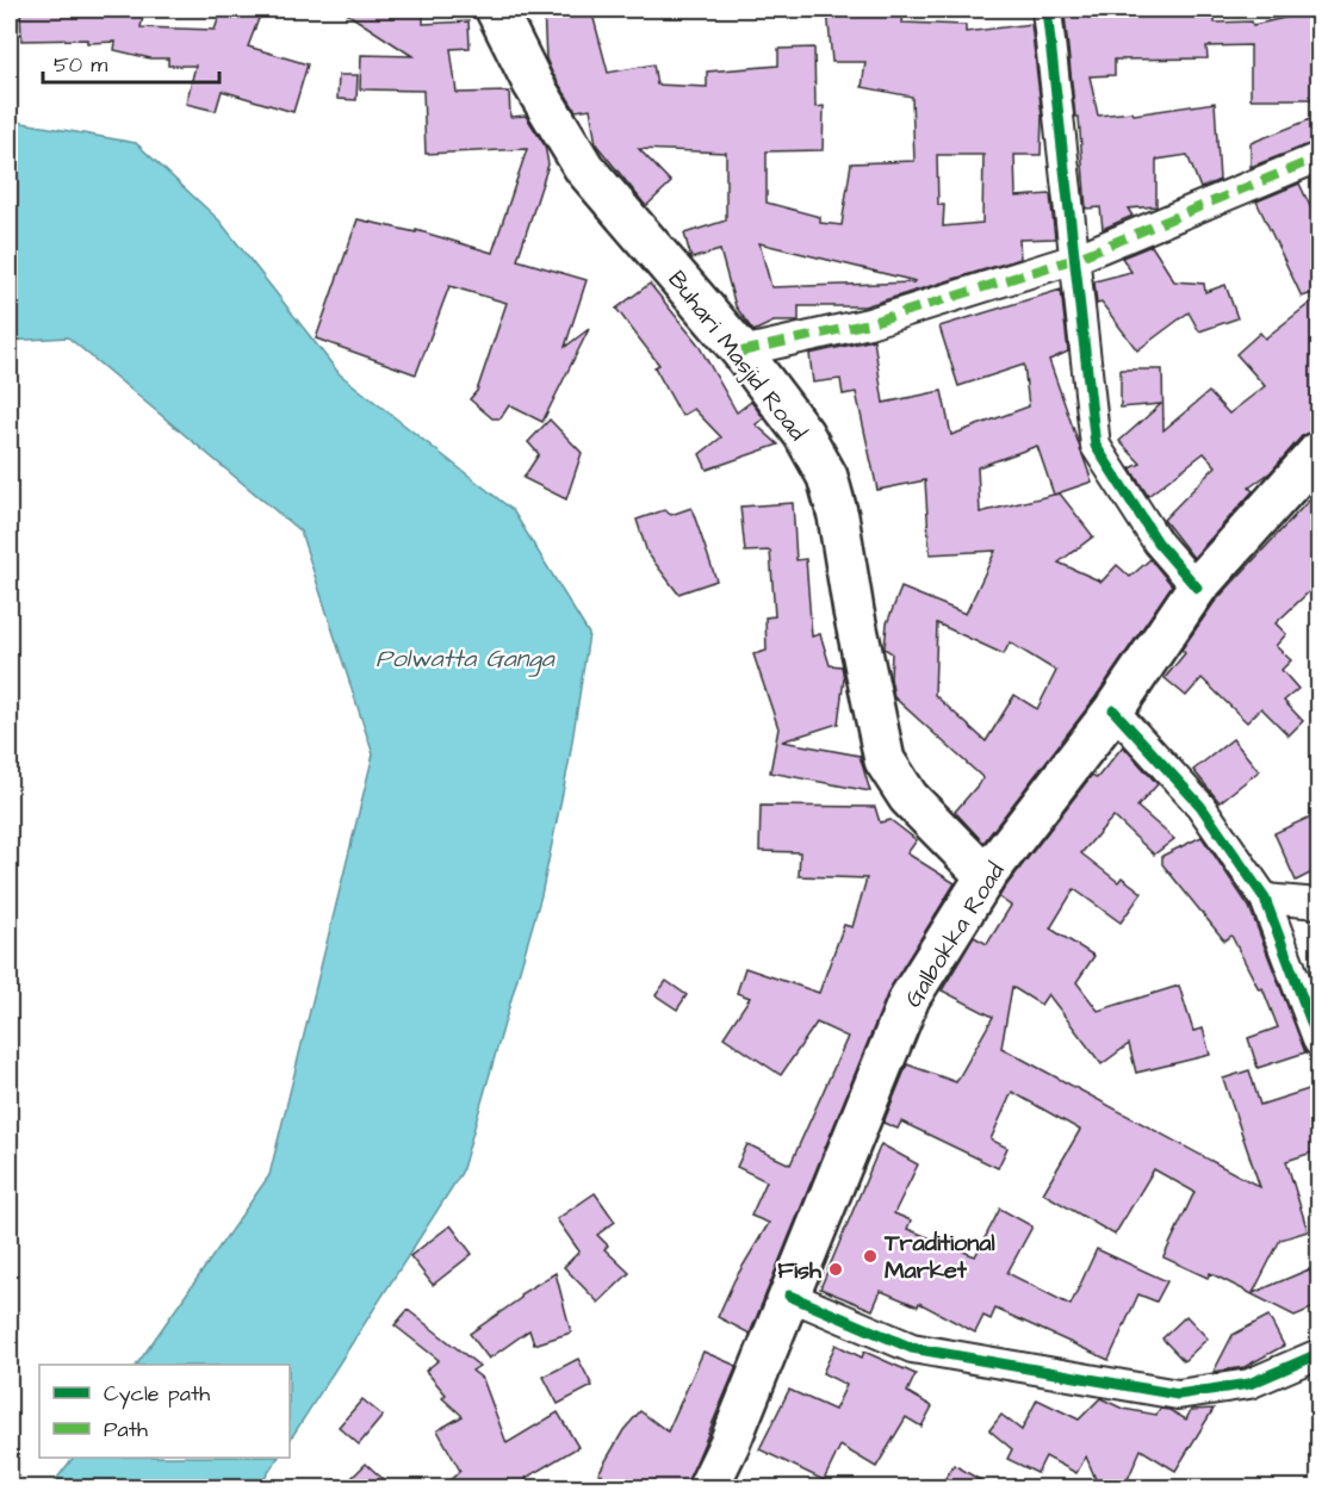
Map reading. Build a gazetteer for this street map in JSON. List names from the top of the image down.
{
  "streets": {
    "main road": ["Buhari Masjid Road", "Galbokka Road"]
  },
  "crossings": [
    ["Buhari Masjid Road", "Galbokka Road"]
  ],
  "water": ["Polwatta Ganga"],
  "places": ["Traditional Market", "Fish"],
  "legend": ["Cycle path", "Path"],
  "scale_bar": "50 m"
}
